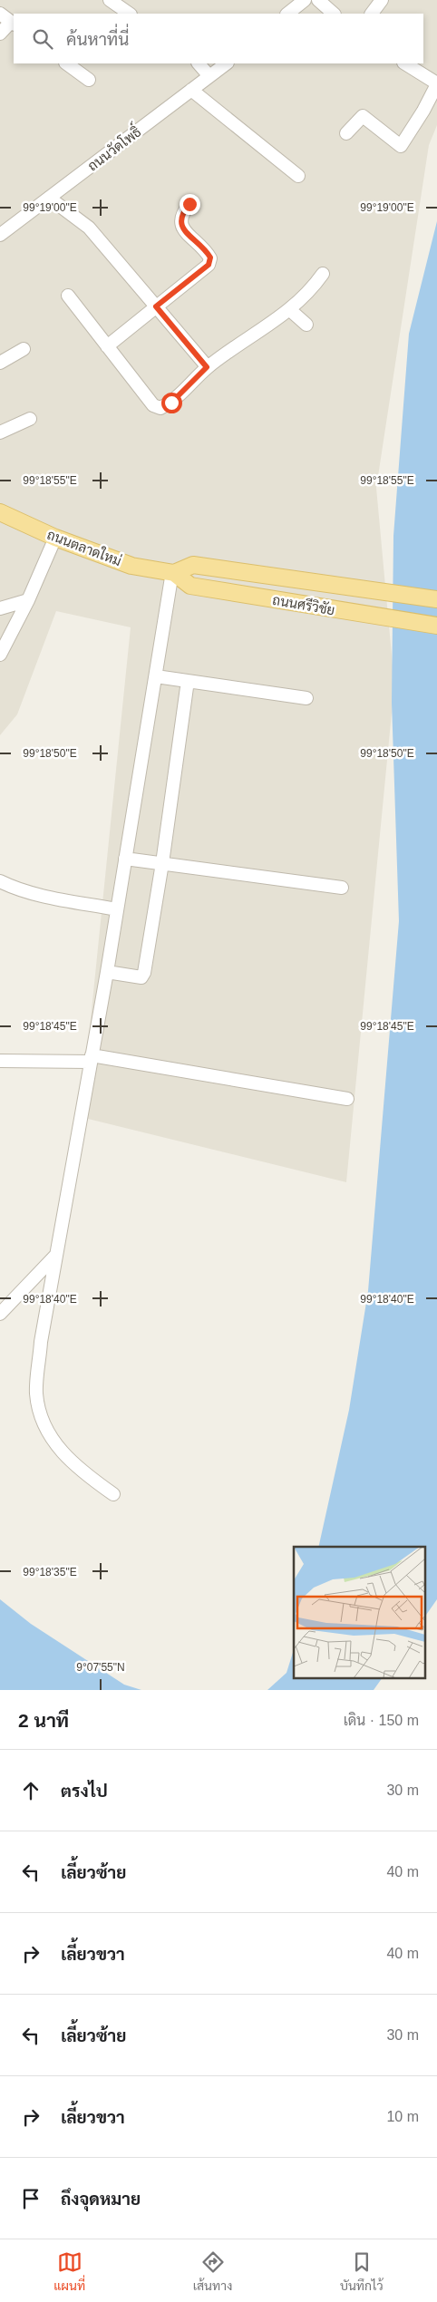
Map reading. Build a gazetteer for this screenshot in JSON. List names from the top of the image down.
{
  "streets": {
    "main road": ["ถนนตลาดใหม่", "ถนนศรีวิชัย"],
    "street": ["ถนนวัดโพธิ์"]
  },
  "crossings": [
    ["ถนนตลาดใหม่", "ถนนศรีวิชัย"]
  ],
  "page": {
    "search": "ค้นหาที่นี่",
    "heading": ["2 นาที", "เดิน · 150 m"],
    "list": [
      ["ตรงไป", "30 m"],
      ["เลี้ยวซ้าย", "40 m"],
      ["เลี้ยวขวา", "40 m"],
      ["เลี้ยวซ้าย", "30 m"],
      ["เลี้ยวขวา", "10 m"],
      "ถึงจุดหมาย"
    ],
    "nav": ["แผนที่", "เส้นทาง", "บันทึกไว้"]
  },
  "coordinates": [
    "99°19'00\"E",
    "99°18'55\"E",
    "99°18'50\"E",
    "99°18'45\"E",
    "99°18'40\"E",
    "99°18'35\"E",
    "9°07'55\"N"
  ]
}
